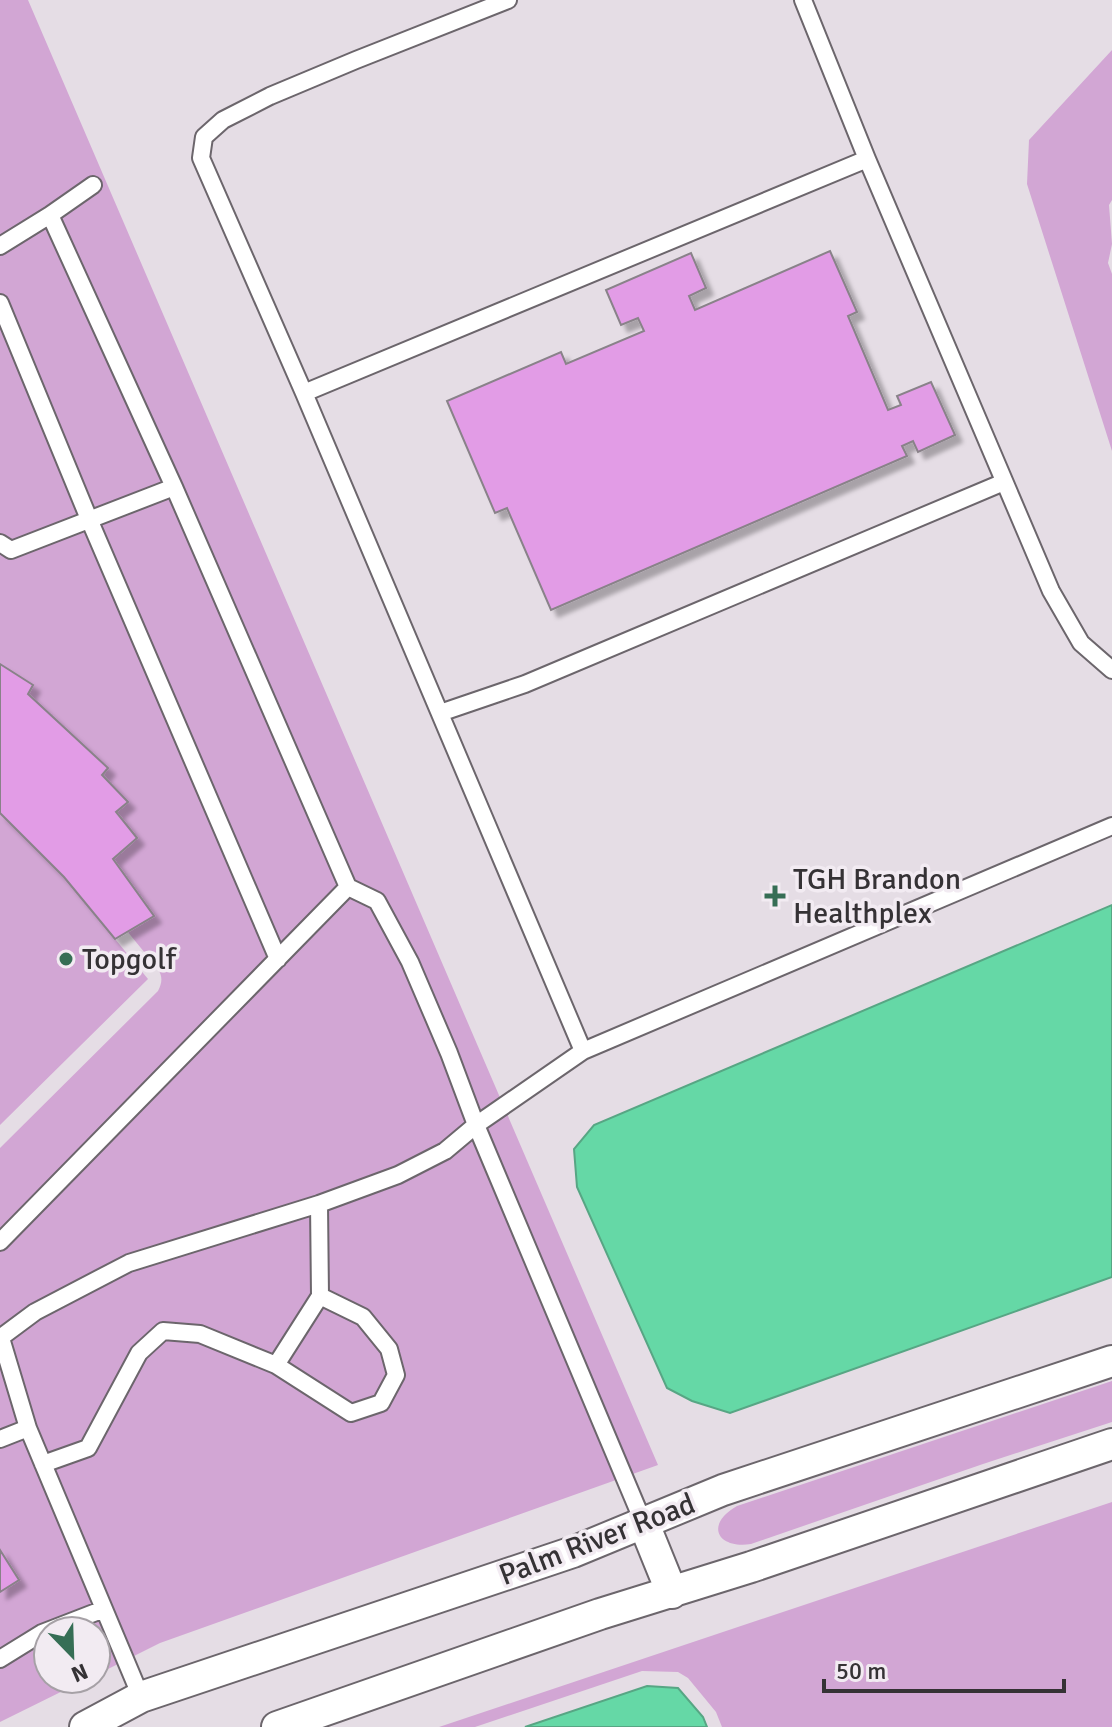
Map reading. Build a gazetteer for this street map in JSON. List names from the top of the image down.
{
  "streets": {
    "street": ["Palm River Road"]
  },
  "places": {
    "health": ["TGH Brandon Healthplex"],
    "other": ["Topgolf"]
  },
  "scale_bar": "50 m",
  "north": "bottom right"
}
